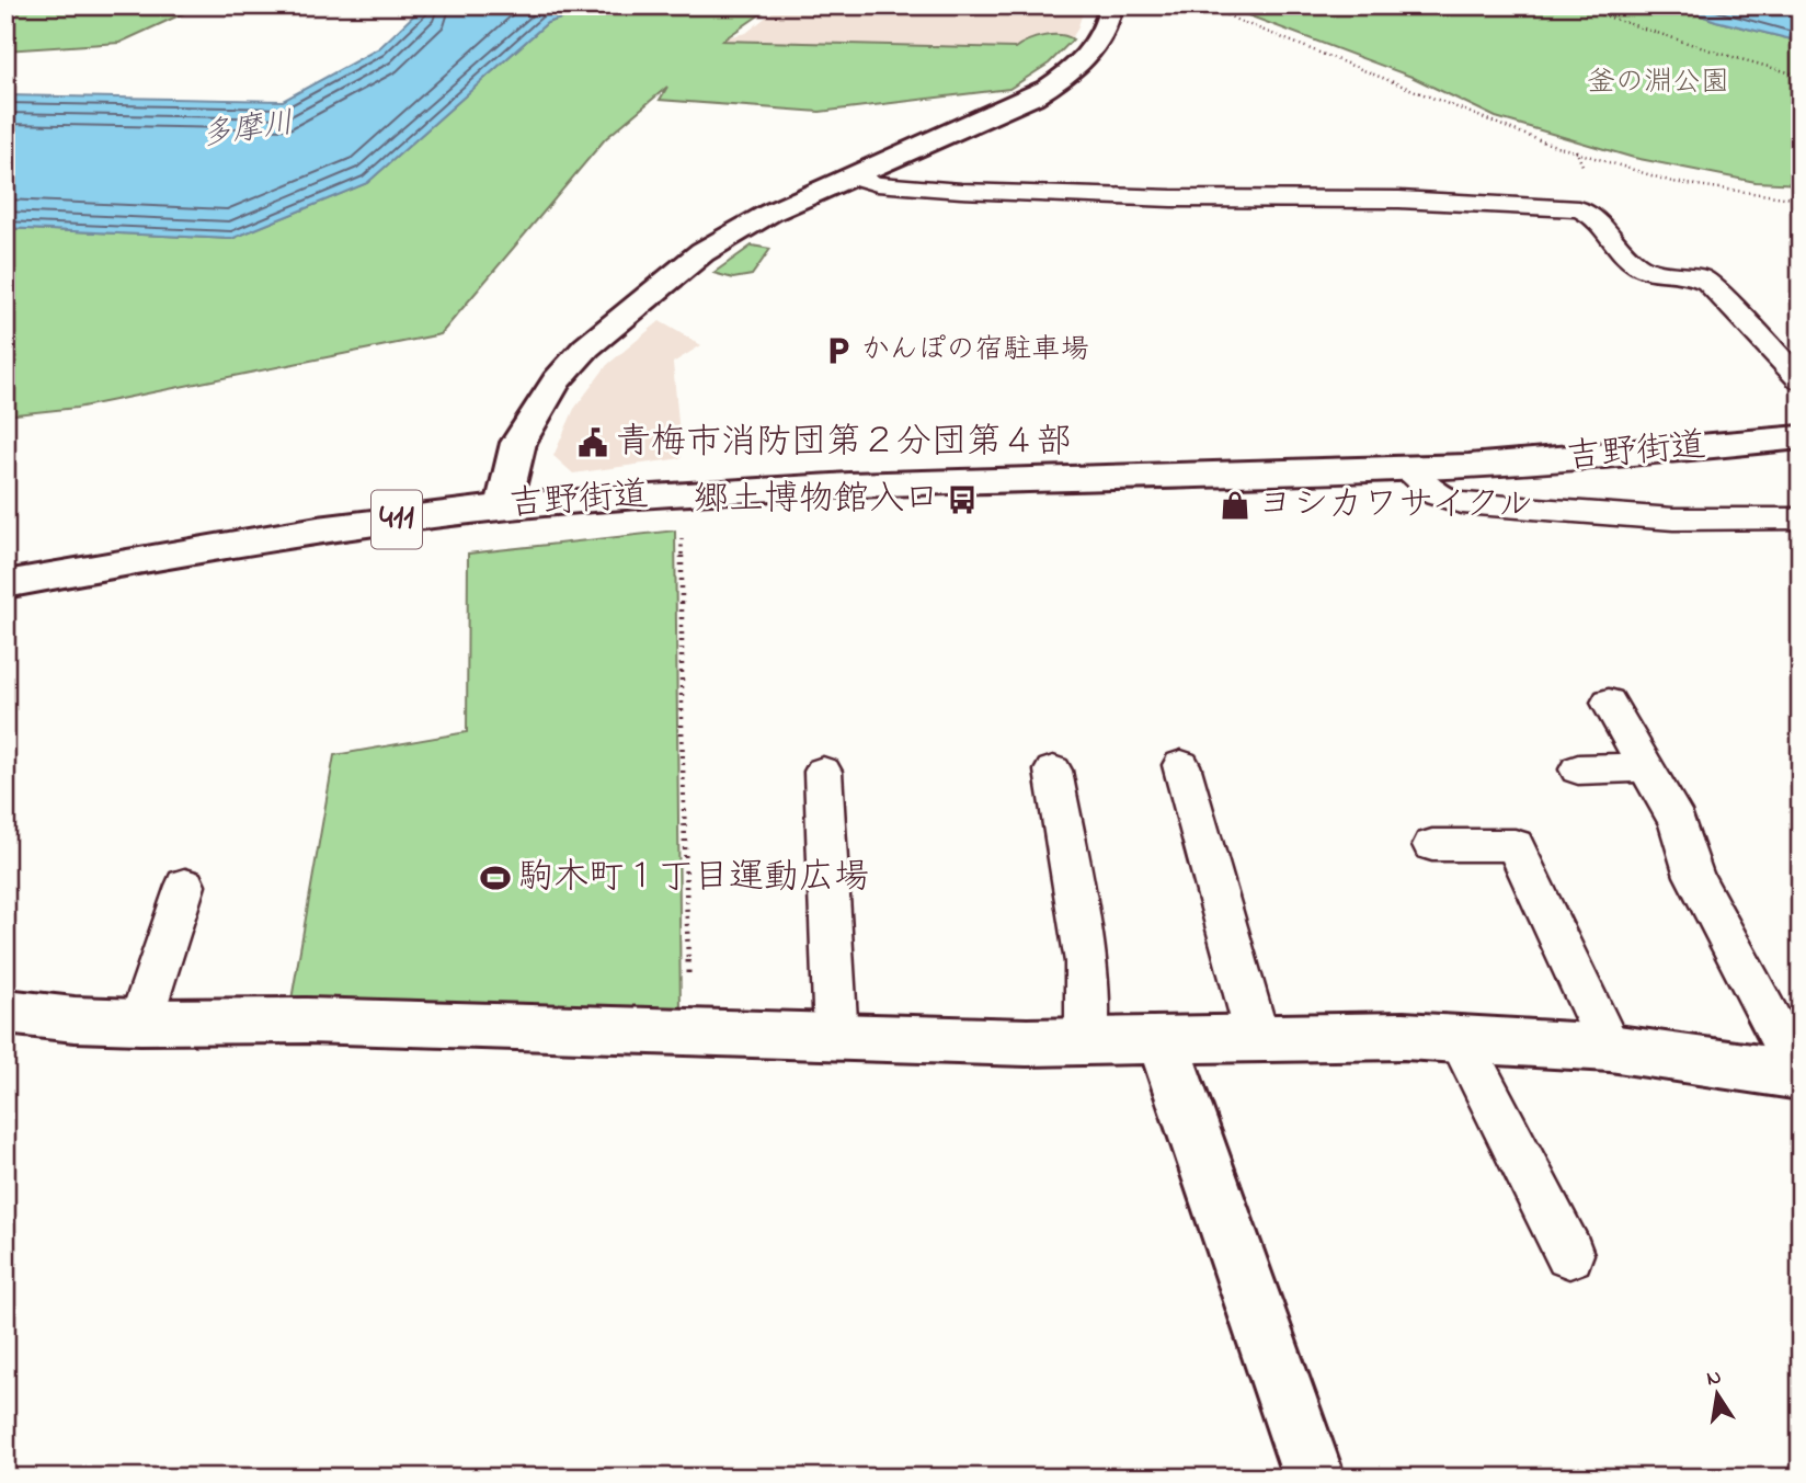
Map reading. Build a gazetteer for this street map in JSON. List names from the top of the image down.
{
  "streets": {
    "main road": ["吉野街道", "411"]
  },
  "water": ["多摩川"],
  "parks": ["釜の淵公園"],
  "places": {
    "parking": ["かんぽの宿駐車場"],
    "public building": ["青梅市消防団第２分団第４部"],
    "bus stop": ["郷土博物館入口"],
    "shop": ["ヨシカワサイクル"],
    "sports": ["駒木町１丁目運動広場"]
  },
  "north": "top"
}
